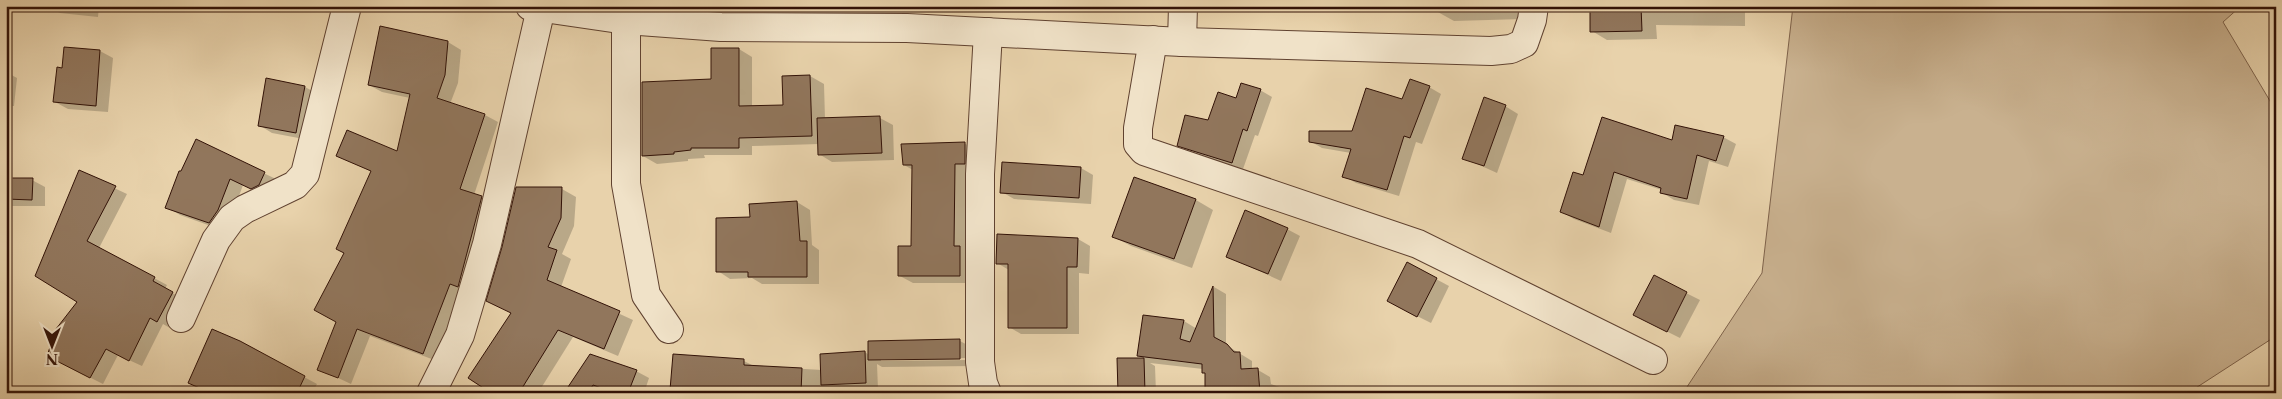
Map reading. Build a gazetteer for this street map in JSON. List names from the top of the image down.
{
  "north": "bottom"
}
